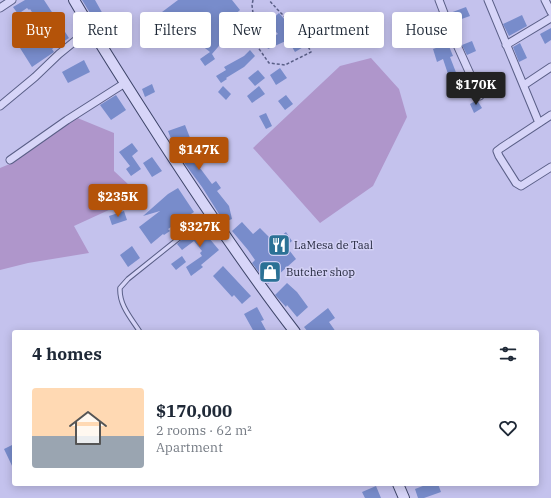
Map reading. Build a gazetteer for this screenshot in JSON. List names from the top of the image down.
{
  "places": {
    "restaurant": ["LaMesa de Taal"],
    "shop": ["Butcher shop"]
  },
  "page": {
    "chip": [
      "Buy",
      "Rent",
      "Filters",
      "New",
      "Apartment",
      "House"
    ],
    "price": [
      "$170K",
      "$147K",
      "$235K",
      "$327K"
    ],
    "heading": "4 homes",
    "list": [
      {
        "name": "$170,000",
        "note": "2 rooms · 62 m² · Apartment"
      }
    ]
  }
}
